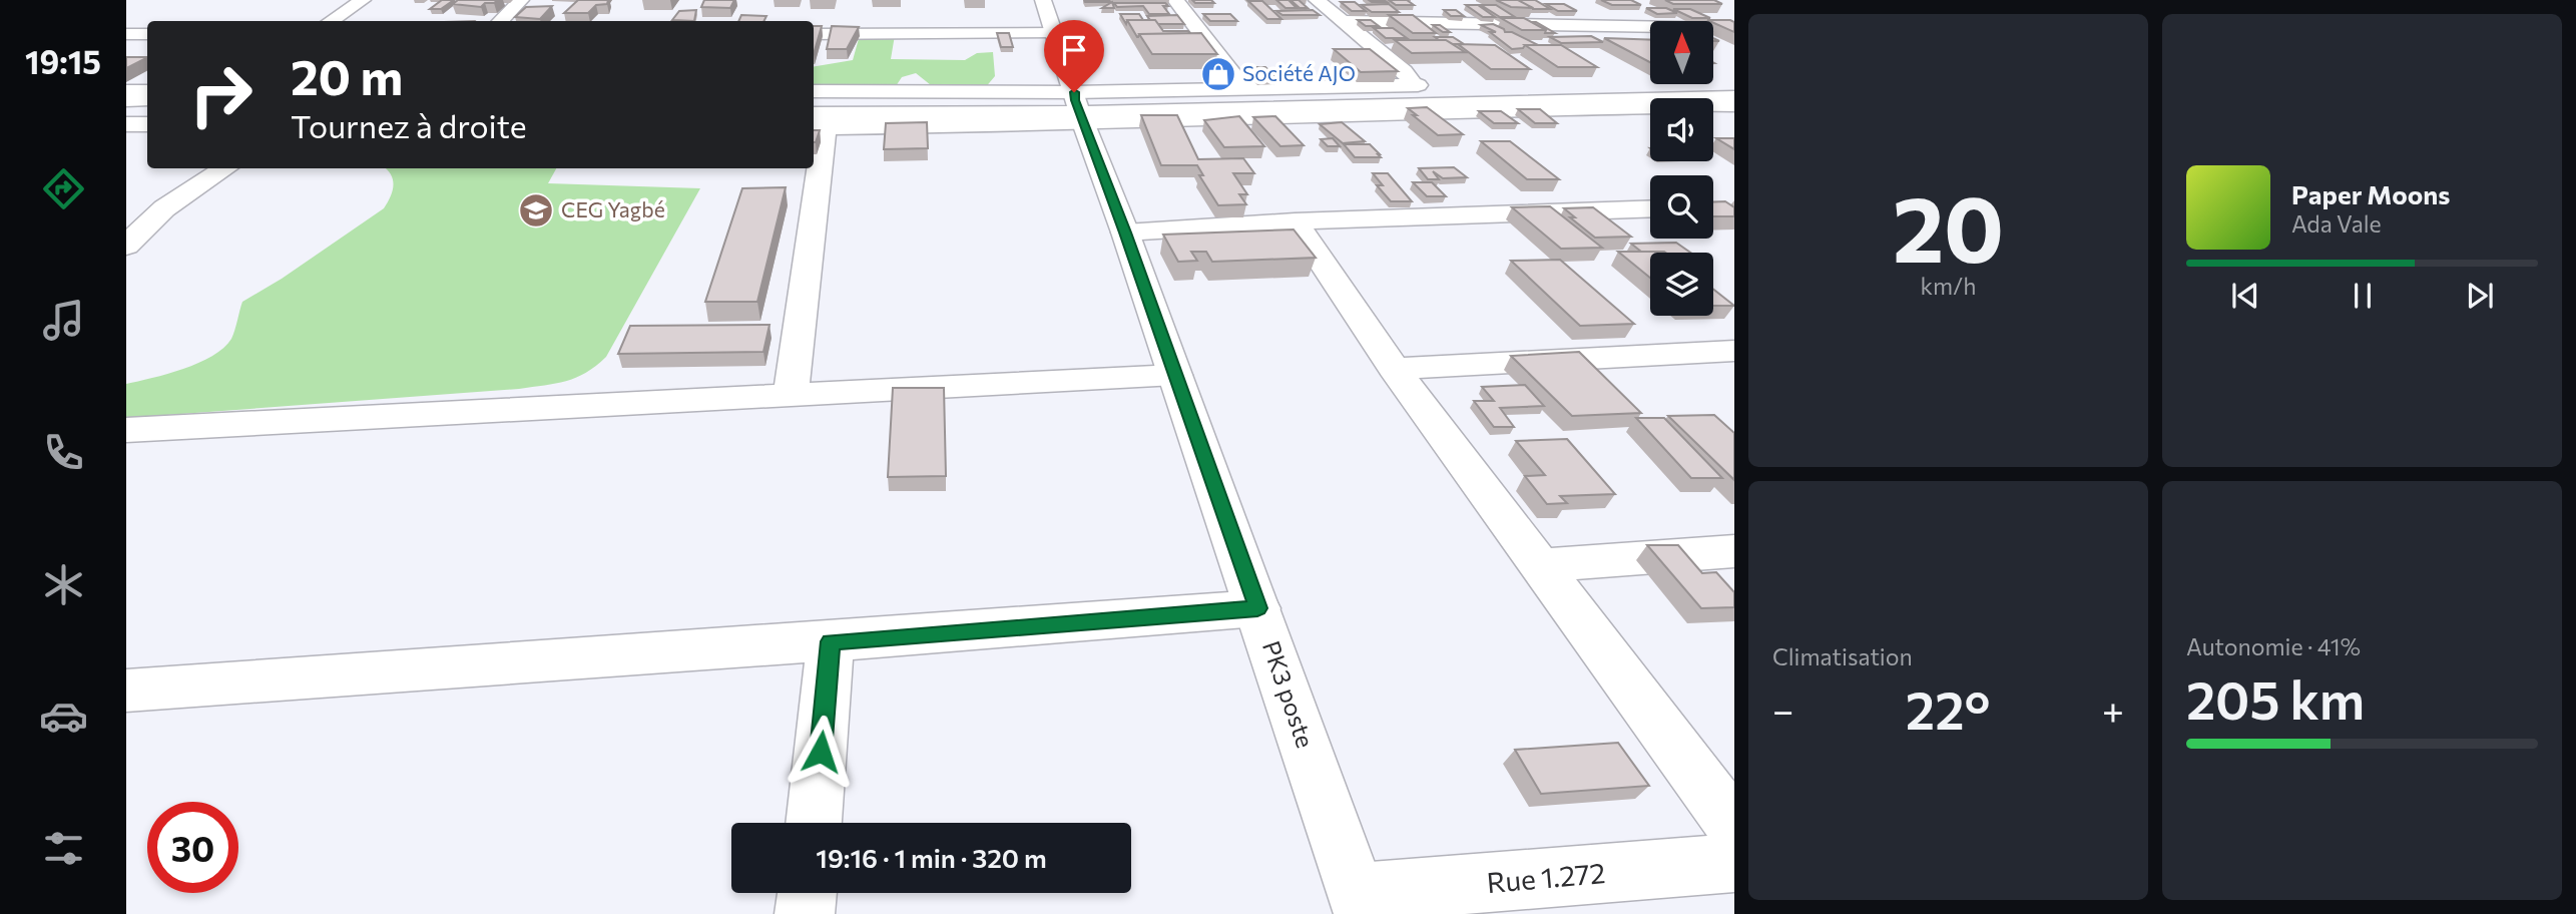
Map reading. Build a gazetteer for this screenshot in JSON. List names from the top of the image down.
{
  "streets": {
    "street": ["PK3 poste", "Rue 1.272"]
  },
  "crossings": [
    ["PK3 poste", "Rue 1.272"]
  ],
  "places": {
    "shop": ["Société AJO"],
    "school or university": ["CEG Yagbé"]
  },
  "north": "top",
  "page": {
    "tabs": "19:15",
    "tile": [
      ["20", "km/h"],
      "Climatisation",
      ["Autonomie · 41%", "205 km"]
    ],
    "turn": ["20 m", "Tournez à droite"],
    "song": ["Paper Moons", "Ada Vale"],
    "heat": ["−", "22°", "+"],
    "limit": "30",
    "trip": "19:16 · 1 min · 320 m"
  }
}
